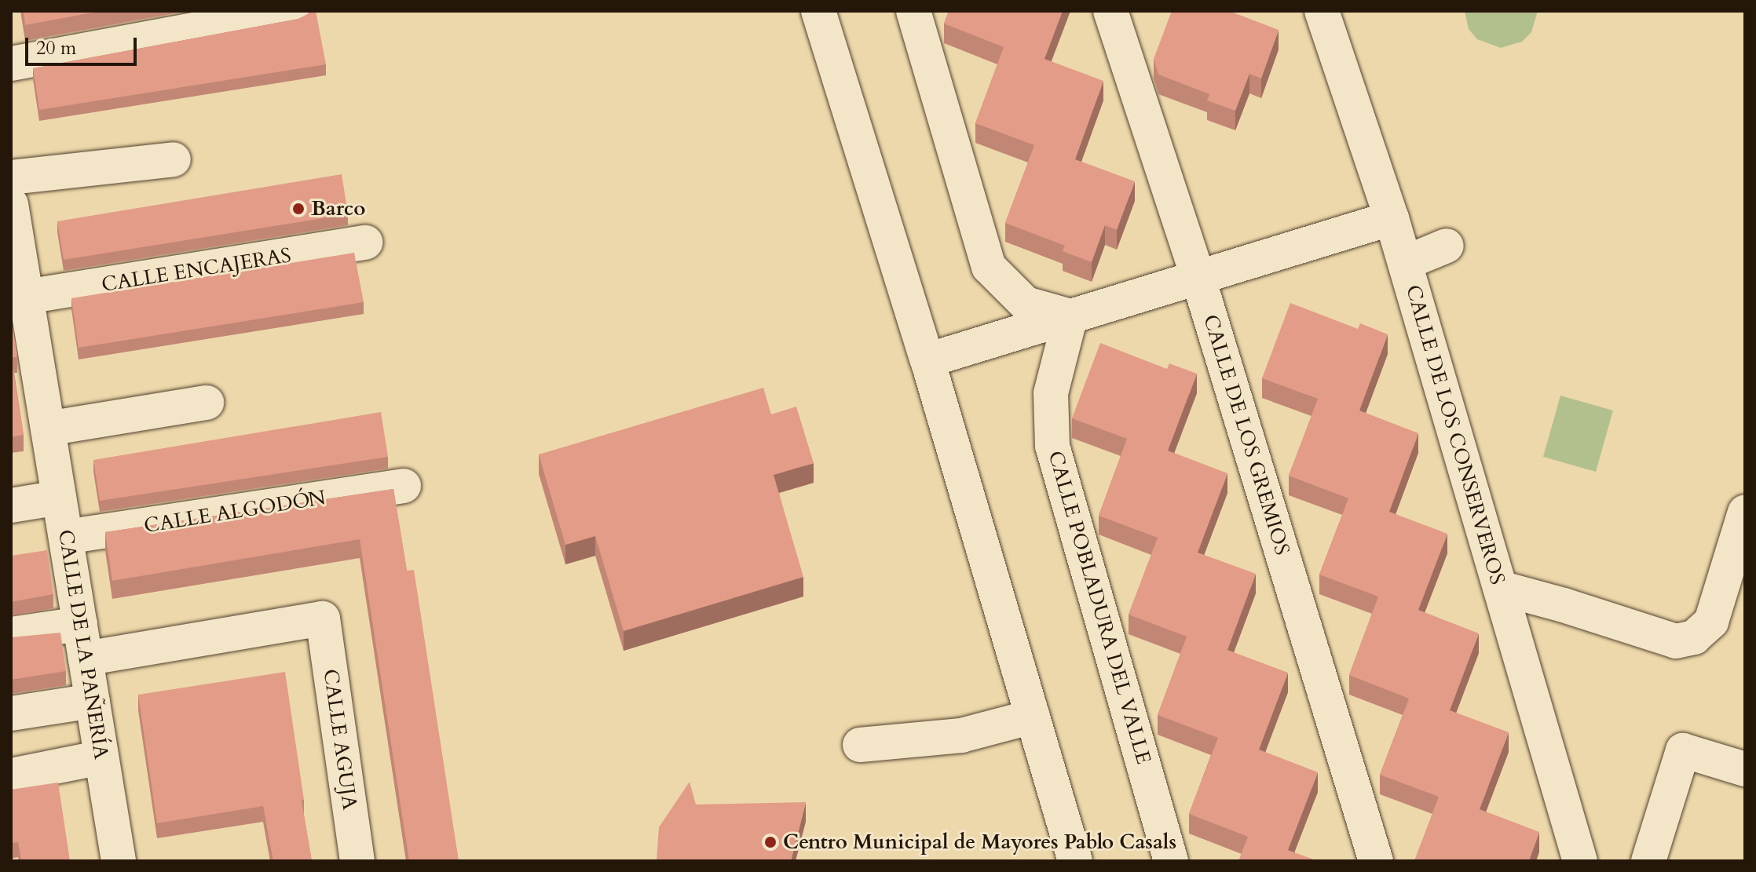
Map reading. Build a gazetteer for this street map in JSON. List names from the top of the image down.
{
  "streets": {
    "street": [
      "CALLE ENCAJERAS",
      "CALLE DE LOS GREMIOS",
      "CALLE DE LOS CONSERVEROS",
      "CALLE ALGODÓN",
      "CALLE POBLADURA DEL VALLE",
      "CALLE DE LA PAÑERÍA",
      "CALLE AGUJA"
    ]
  },
  "crossings": [
    ["CALLE ENCAJERAS", "CALLE DE LA PAÑERÍA"],
    ["CALLE ALGODÓN", "CALLE DE LA PAÑERÍA"],
    ["CALLE DE LA PAÑERÍA", "CALLE AGUJA"]
  ],
  "places": ["Barco", "Centro Municipal de Mayores Pablo Casals"],
  "scale_bar": "20 m"
}
